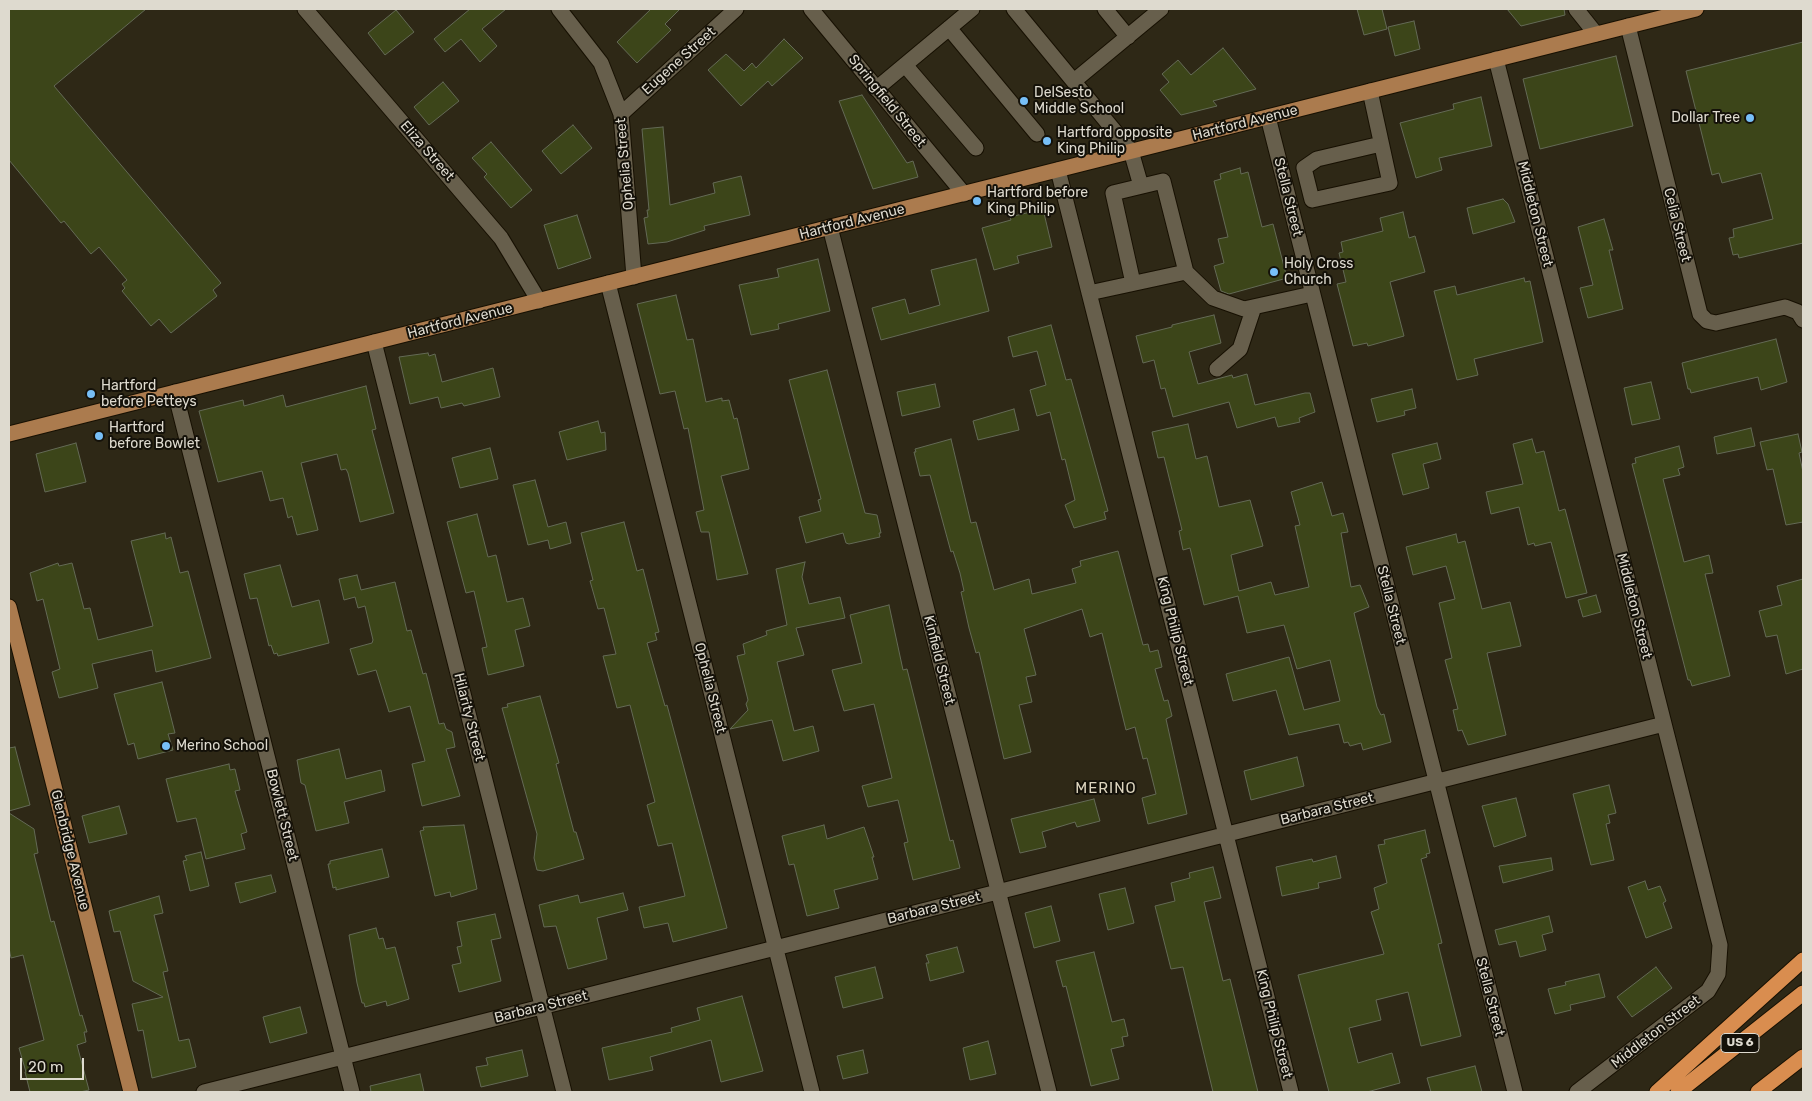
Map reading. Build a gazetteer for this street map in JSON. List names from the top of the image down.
{
  "streets": {
    "highway": ["US 6"],
    "main road": ["Hartford Avenue", "Glenbridge Avenue"],
    "street": [
      "Eugene Street",
      "Springfield Street",
      "Eliza Street",
      "Ophelia Street",
      "Stella Street",
      "Middleton Street",
      "Celia Street",
      "King Philip Street",
      "Kinfield Street",
      "Hilarity Street",
      "Barbara Street",
      "Bowlett Street"
    ]
  },
  "crossings": [
    ["Eugene Street", "Ophelia Street"],
    ["Springfield Street", "Hartford Avenue"],
    ["Hartford Avenue", "Eliza Street"],
    ["Hartford Avenue", "Ophelia Street"],
    ["Hartford Avenue", "Stella Street"],
    ["Hartford Avenue", "Middleton Street"],
    ["Hartford Avenue", "Celia Street"],
    ["Hartford Avenue", "King Philip Street"],
    ["Hartford Avenue", "Kinfield Street"],
    ["Hartford Avenue", "Hilarity Street"],
    ["Hartford Avenue", "Bowlett Street"],
    ["Ophelia Street", "Barbara Street"],
    ["Stella Street", "Barbara Street"],
    ["Middleton Street", "Barbara Street"],
    ["King Philip Street", "Barbara Street"],
    ["Kinfield Street", "Barbara Street"],
    ["Hilarity Street", "Barbara Street"],
    ["Barbara Street", "Bowlett Street"]
  ],
  "districts": ["MERINO"],
  "places": [
    "DelSesto Middle School",
    "Dollar Tree",
    "Hartford opposite King Philip",
    "Hartford before King Philip",
    "Holy Cross Church",
    "Hartford before Petteys",
    "Hartford before Bowlet",
    "Merino School"
  ],
  "scale_bar": "20 m"
}
